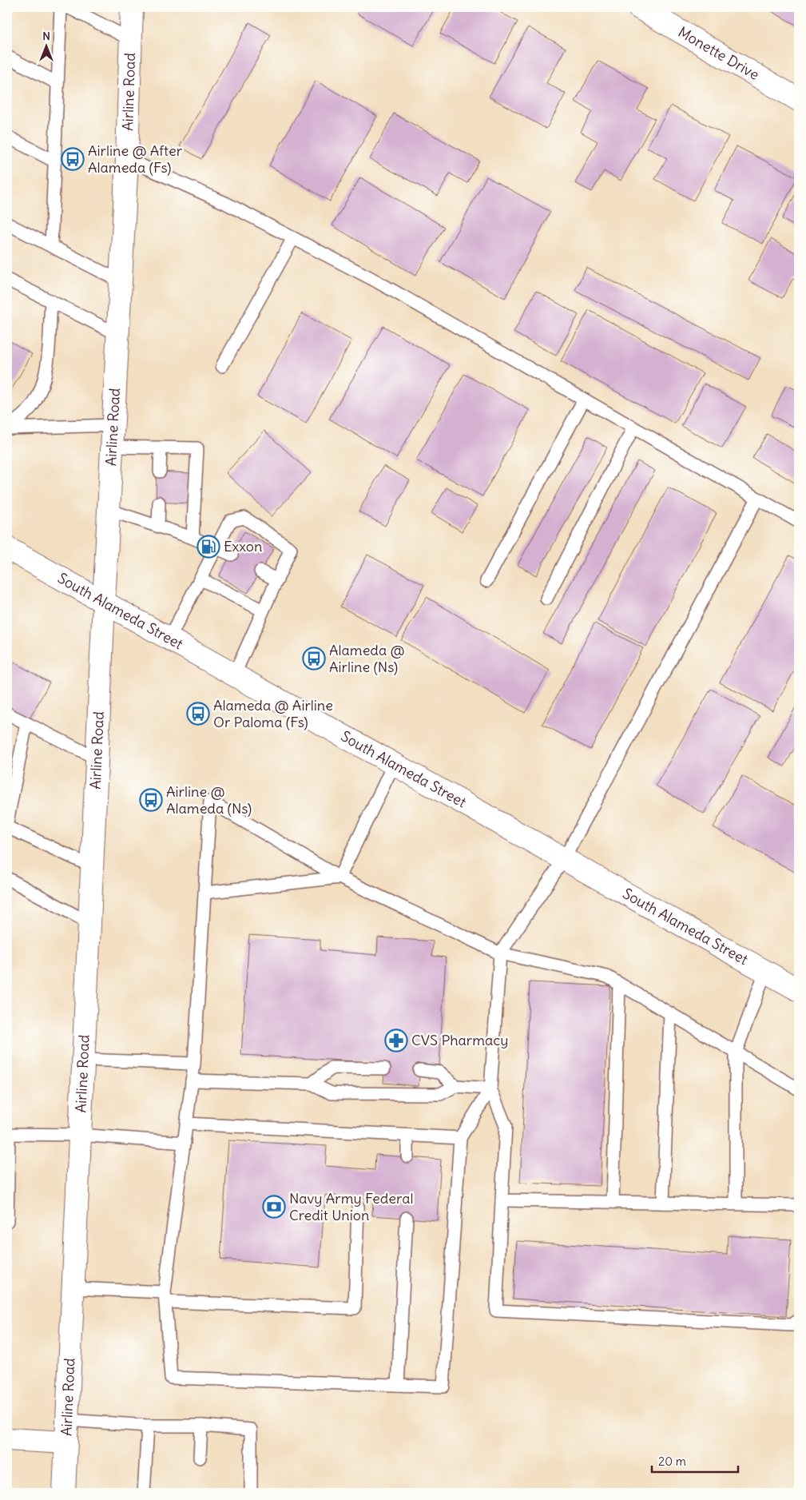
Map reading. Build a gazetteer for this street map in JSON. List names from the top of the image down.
{
  "streets": {
    "main road": ["Monette Drive", "Airline Road", "South Alameda Street"]
  },
  "crossings": [
    ["Airline Road", "South Alameda Street"]
  ],
  "places": {
    "bus stop": [
      "Airline @ After Alameda (Fs)",
      "Alameda @ Airline (Ns)",
      "Alameda @ Airline Or Paloma (Fs)",
      "Airline @ Alameda (Ns)"
    ],
    "fuel station": ["Exxon"],
    "pharmacy": ["CVS Pharmacy"],
    "bank": ["Navy Army Federal Credit Union"]
  },
  "scale_bar": "20 m",
  "north": "top"
}
